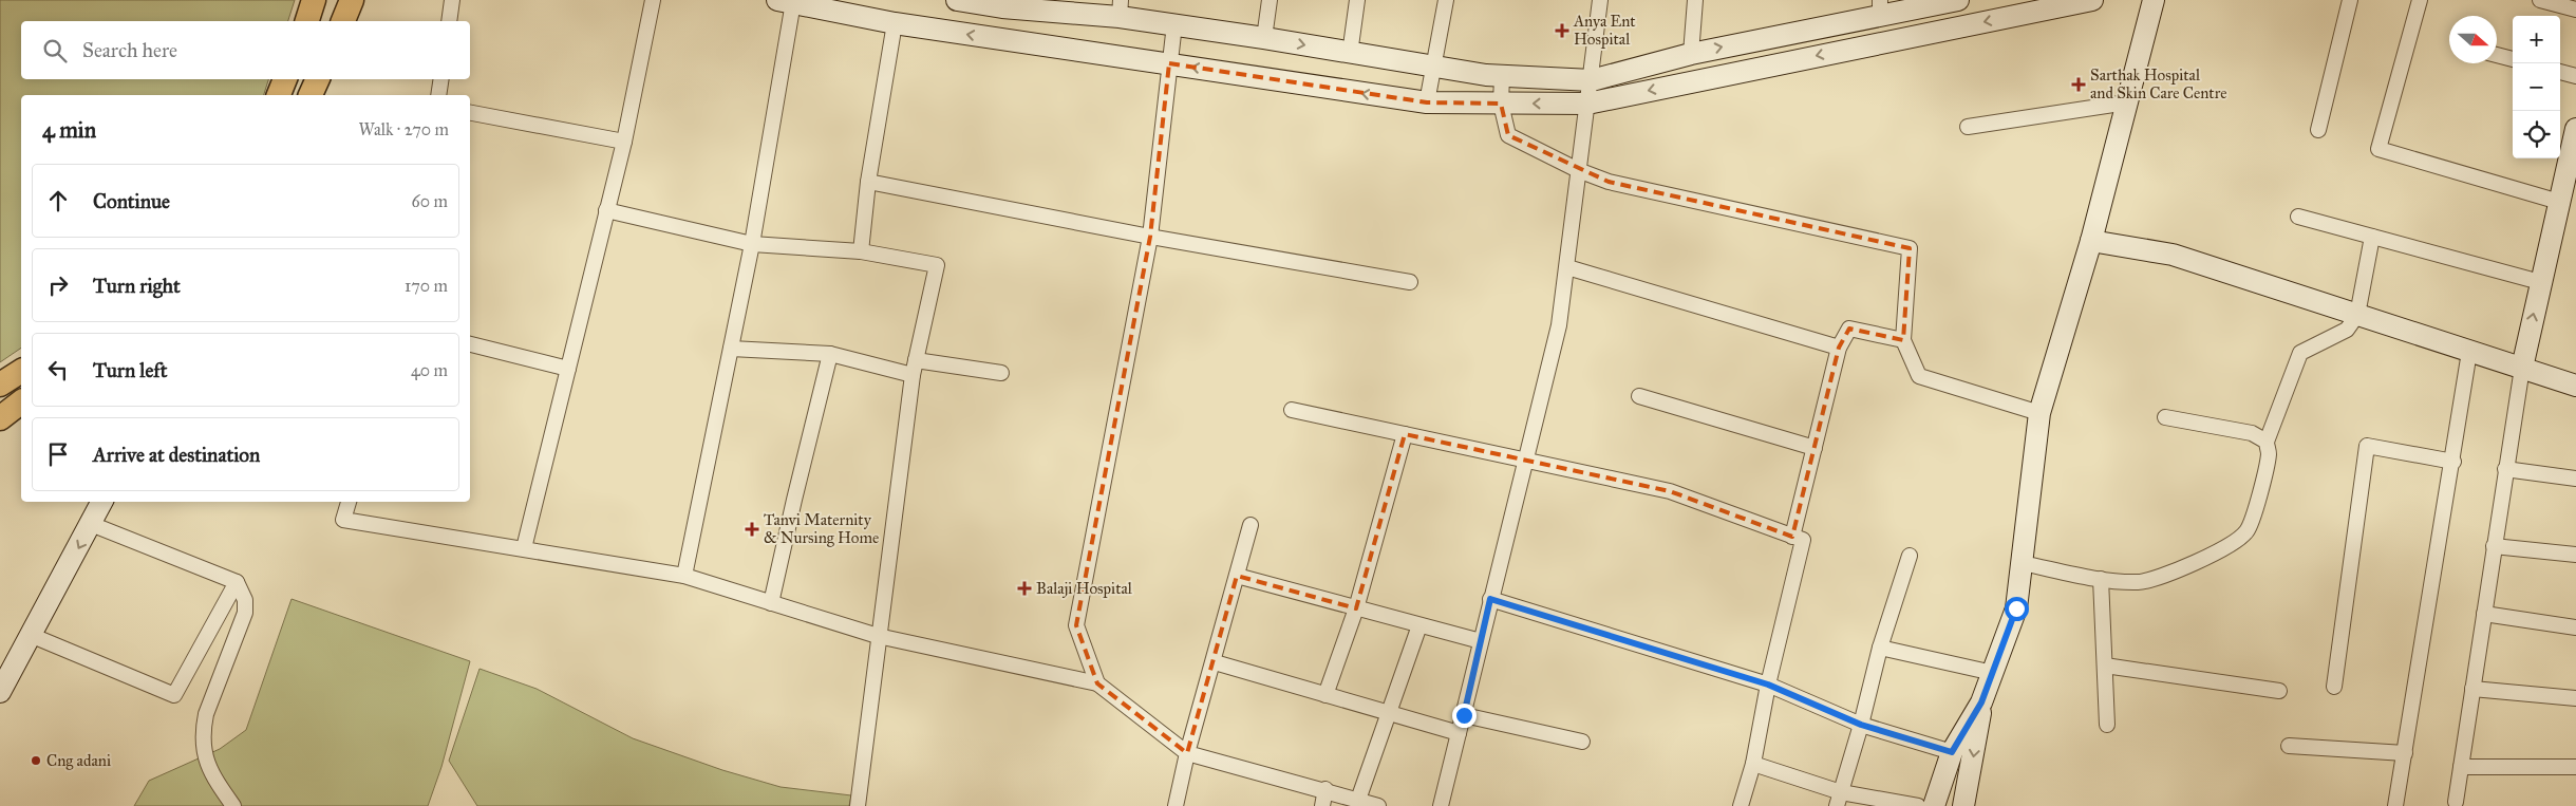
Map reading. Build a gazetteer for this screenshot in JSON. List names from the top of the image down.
{
  "places": {
    "health": [
      "Anya Ent Hospital",
      "Sarthak Hospital and Skin Care Centre",
      "Tanvi Maternity & Nursing Home",
      "Balaji Hospital"
    ],
    "other": ["Cng adani"]
  },
  "north": "right",
  "page": {
    "map_buttons": ["+", "−"],
    "search": "Search here",
    "heading": ["4 min", "Walk · 270 m"],
    "list": [
      ["Continue", "60 m"],
      ["Turn right", "170 m"],
      ["Turn left", "40 m"],
      "Arrive at destination"
    ]
  }
}
